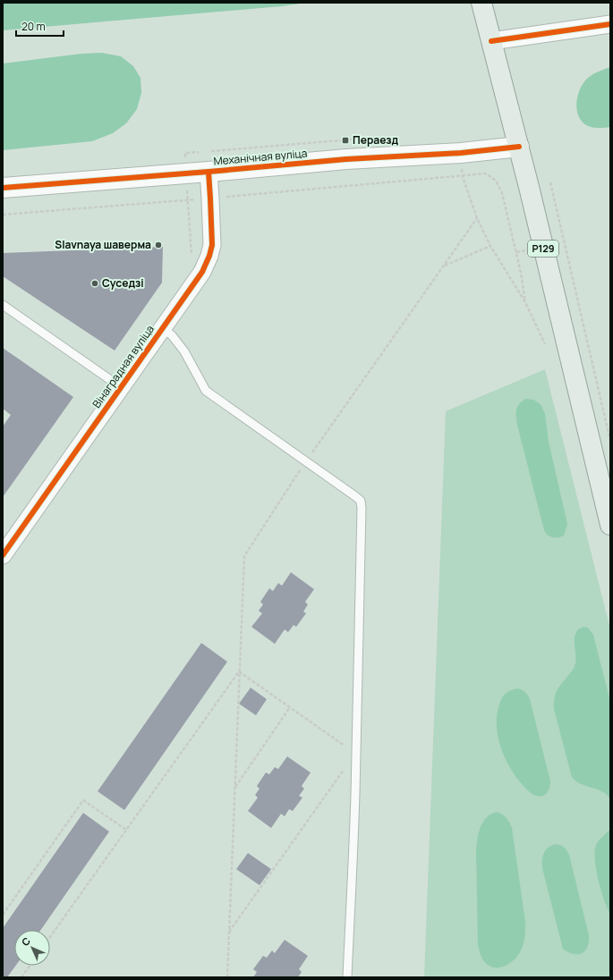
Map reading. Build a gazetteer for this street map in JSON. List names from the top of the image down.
{
  "streets": {
    "main road": ["Р129"],
    "street": ["Механічная вуліца", "Вінаградная вуліца"]
  },
  "crossings": [
    ["Механічная вуліца", "Р129"],
    ["Механічная вуліца", "Вінаградная вуліца"]
  ],
  "places": {
    "transit": ["Пераезд"],
    "other": ["Slavnaya шаверма", "Суседзі"]
  },
  "scale_bar": "20 m",
  "north": "top left"
}
